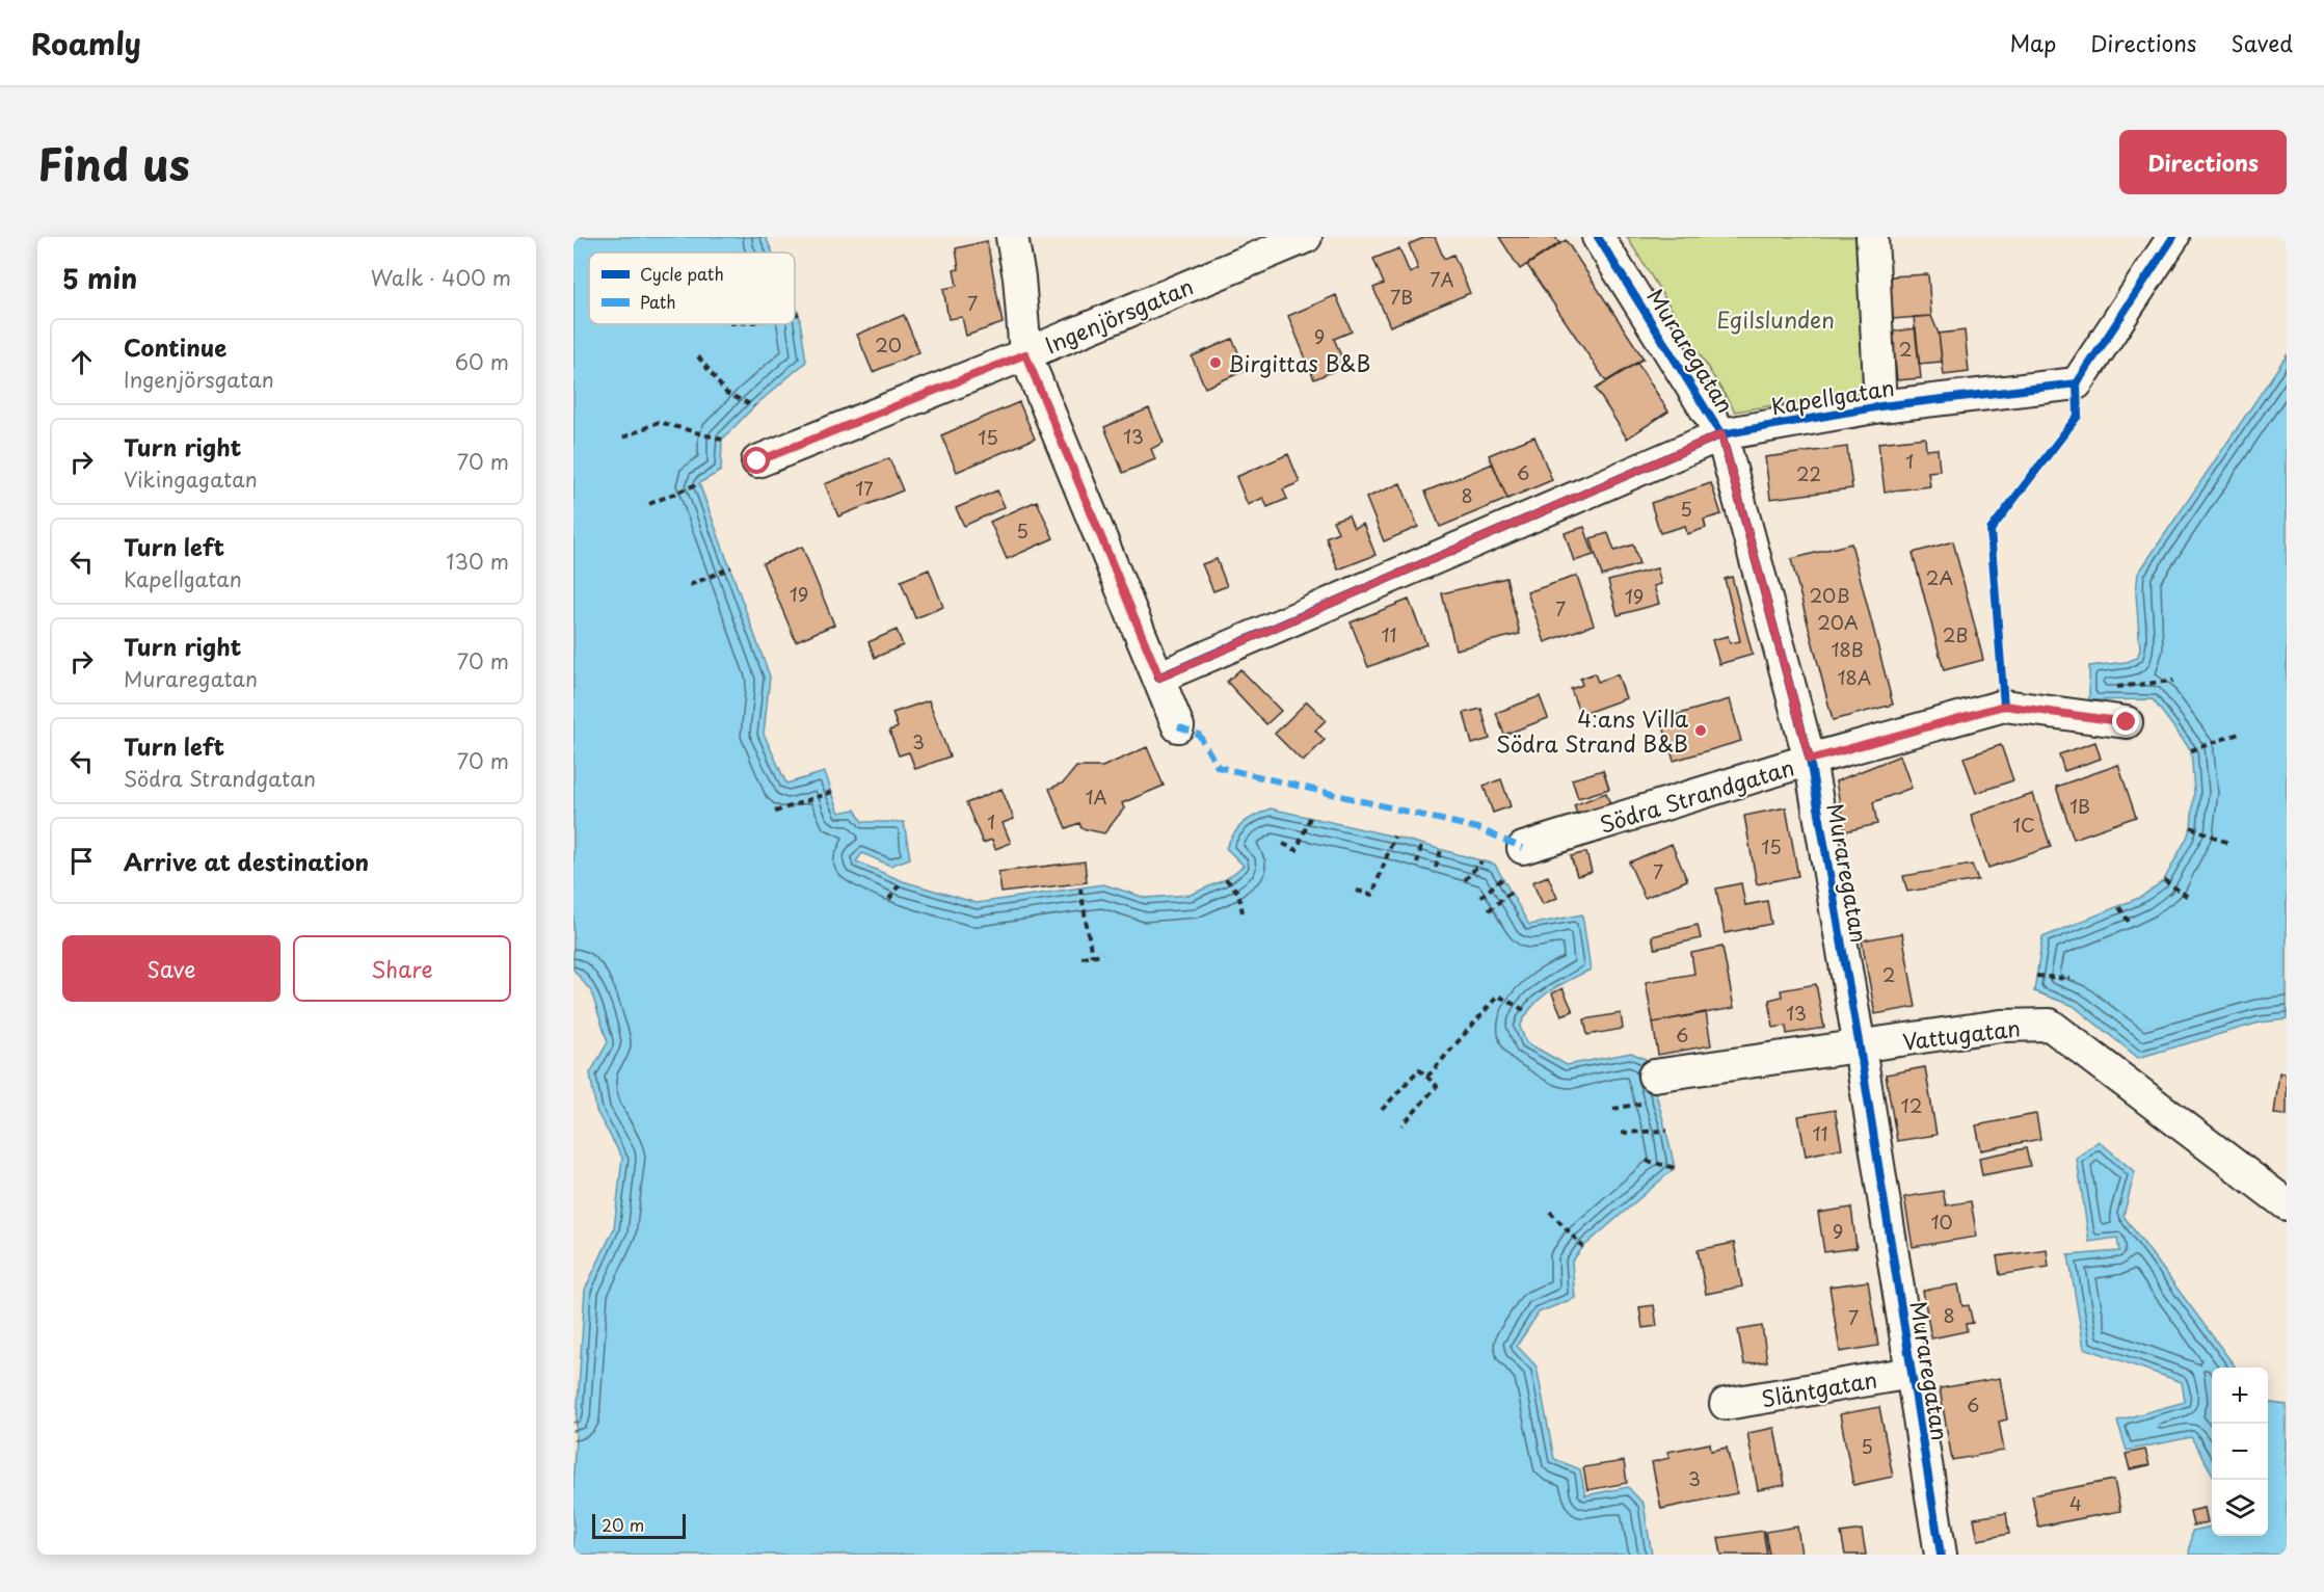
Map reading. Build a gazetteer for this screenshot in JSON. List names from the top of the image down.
{
  "streets": {
    "street": [
      "Ingenjörsgatan",
      "Muraregatan",
      "Kapellgatan",
      "Södra Strandgatan",
      "Vattugatan",
      "Släntgatan"
    ]
  },
  "crossings": [
    ["Muraregatan", "Kapellgatan"],
    ["Muraregatan", "Södra Strandgatan"],
    ["Muraregatan", "Vattugatan"],
    ["Muraregatan", "Släntgatan"]
  ],
  "parks": ["Egilslunden"],
  "places": ["Birgittas B&B", "4:ans Villa Södra Strand B&B"],
  "house_numbers": [
    "7A",
    "7B",
    "7",
    "9",
    "20",
    "2",
    "13",
    "15",
    "1",
    "6",
    "22",
    "17",
    "8",
    "5",
    "5",
    "2A",
    "19",
    "20B",
    "19",
    "7",
    "20A",
    "11",
    "2B",
    "18B",
    "18A",
    "3",
    "1A",
    "1B",
    "1",
    "1C",
    "15",
    "7",
    "2",
    "13",
    "6",
    "12",
    "11",
    "10",
    "9",
    "8",
    "7",
    "6",
    "5",
    "3",
    "4"
  ],
  "legend": ["Cycle path", "Path"],
  "scale_bar": "20 m",
  "page": {
    "header": "Roamly",
    "nav": ["Map", "Directions", "Saved"],
    "title": "Find us",
    "buttons": [
      "Directions",
      ["Save", "Share"]
    ],
    "heading": ["5 min", "Walk · 400 m"],
    "list": [
      ["Continue", "Ingenjörsgatan", "60 m"],
      ["Turn right", "Vikingagatan", "70 m"],
      ["Turn left", "Kapellgatan", "130 m"],
      ["Turn right", "Muraregatan", "70 m"],
      ["Turn left", "Södra Strandgatan", "70 m"],
      "Arrive at destination"
    ],
    "map_buttons": ["+", "−"],
    "scale": "20 m"
  }
}
